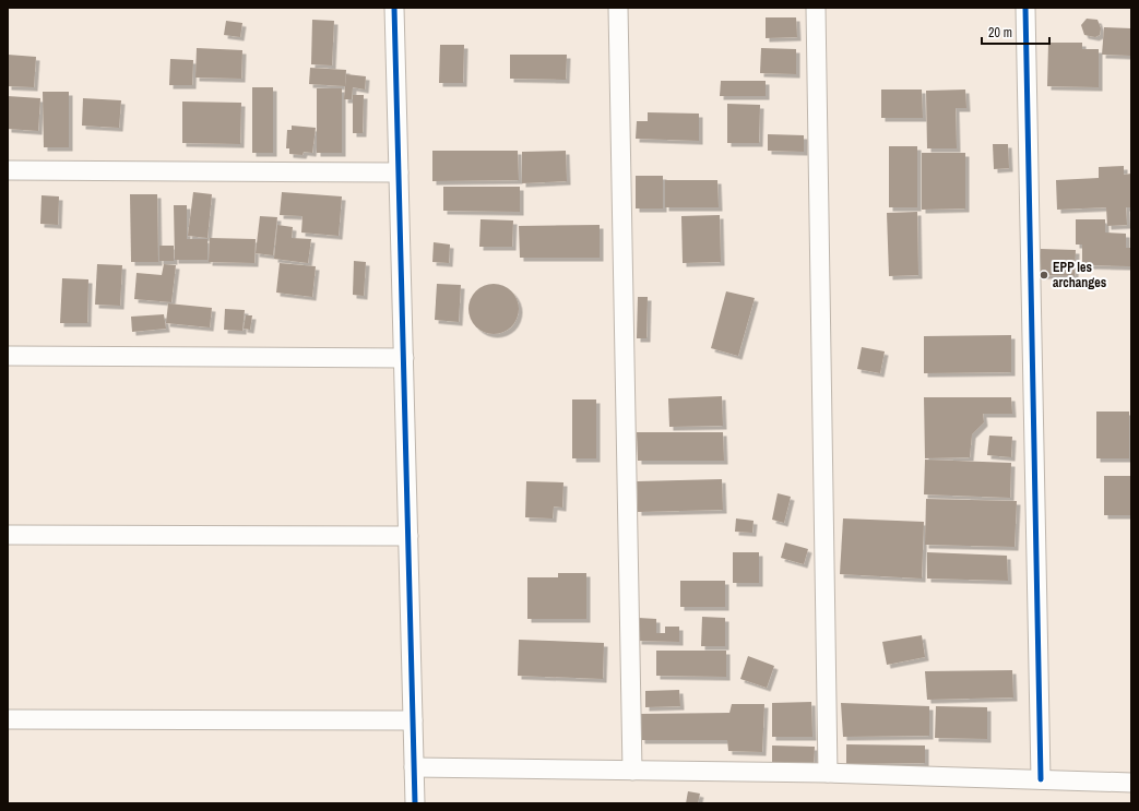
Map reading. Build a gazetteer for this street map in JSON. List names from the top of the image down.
{
  "places": ["EPP les archanges"],
  "scale_bar": "20 m"
}
